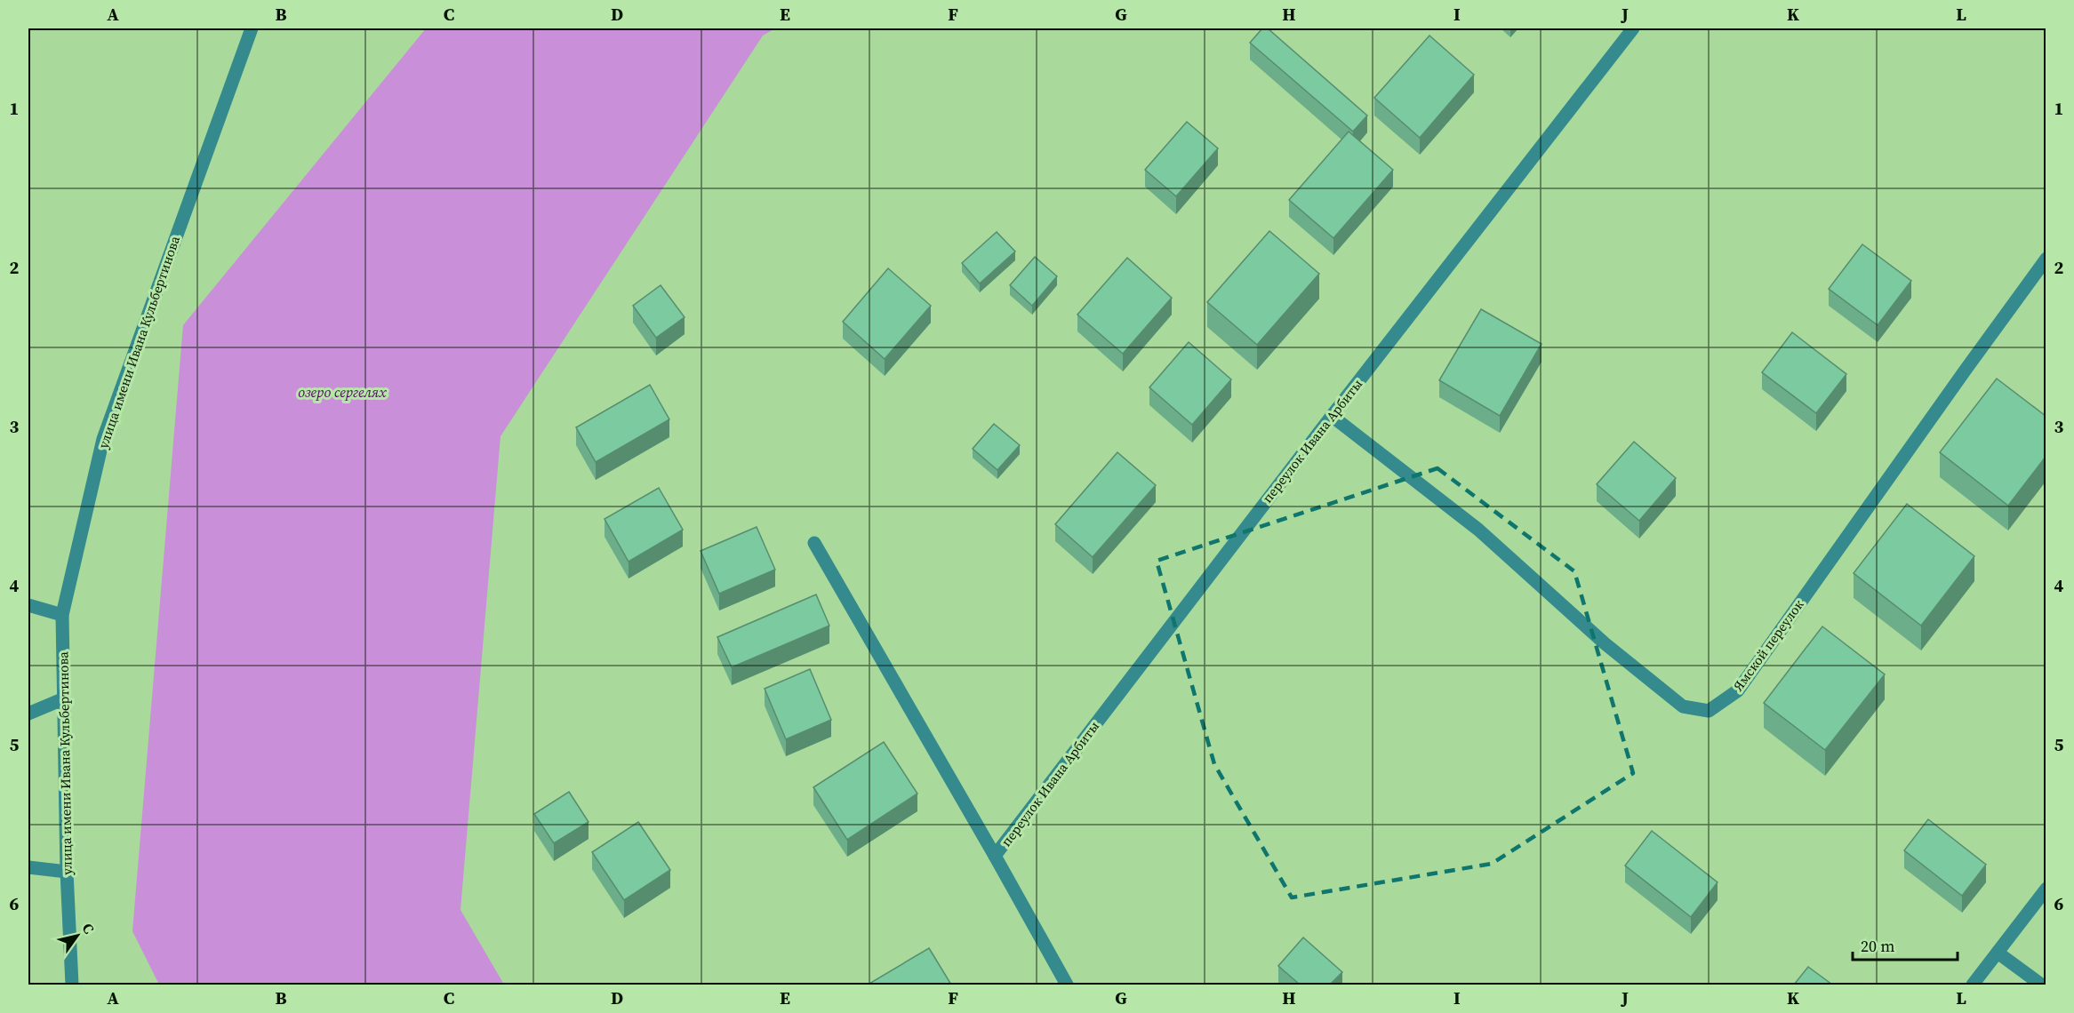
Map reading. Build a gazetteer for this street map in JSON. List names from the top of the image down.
{
  "streets": {
    "street": ["улица имени Ивана Кульбертинова", "переулок Ивана Арбиты", "Ямской переулок"]
  },
  "crossings": [
    ["переулок Ивана Арбиты", "Ямской переулок"]
  ],
  "water": ["озеро сергелях"],
  "scale_bar": "20 m",
  "north": "top right",
  "grid": {
    "columns": [
      "A",
      "B",
      "C",
      "D",
      "E",
      "F",
      "G",
      "H",
      "I",
      "J",
      "K",
      "L"
    ],
    "rows": [
      "1",
      "2",
      "3",
      "4",
      "5",
      "6"
    ]
  }
}
